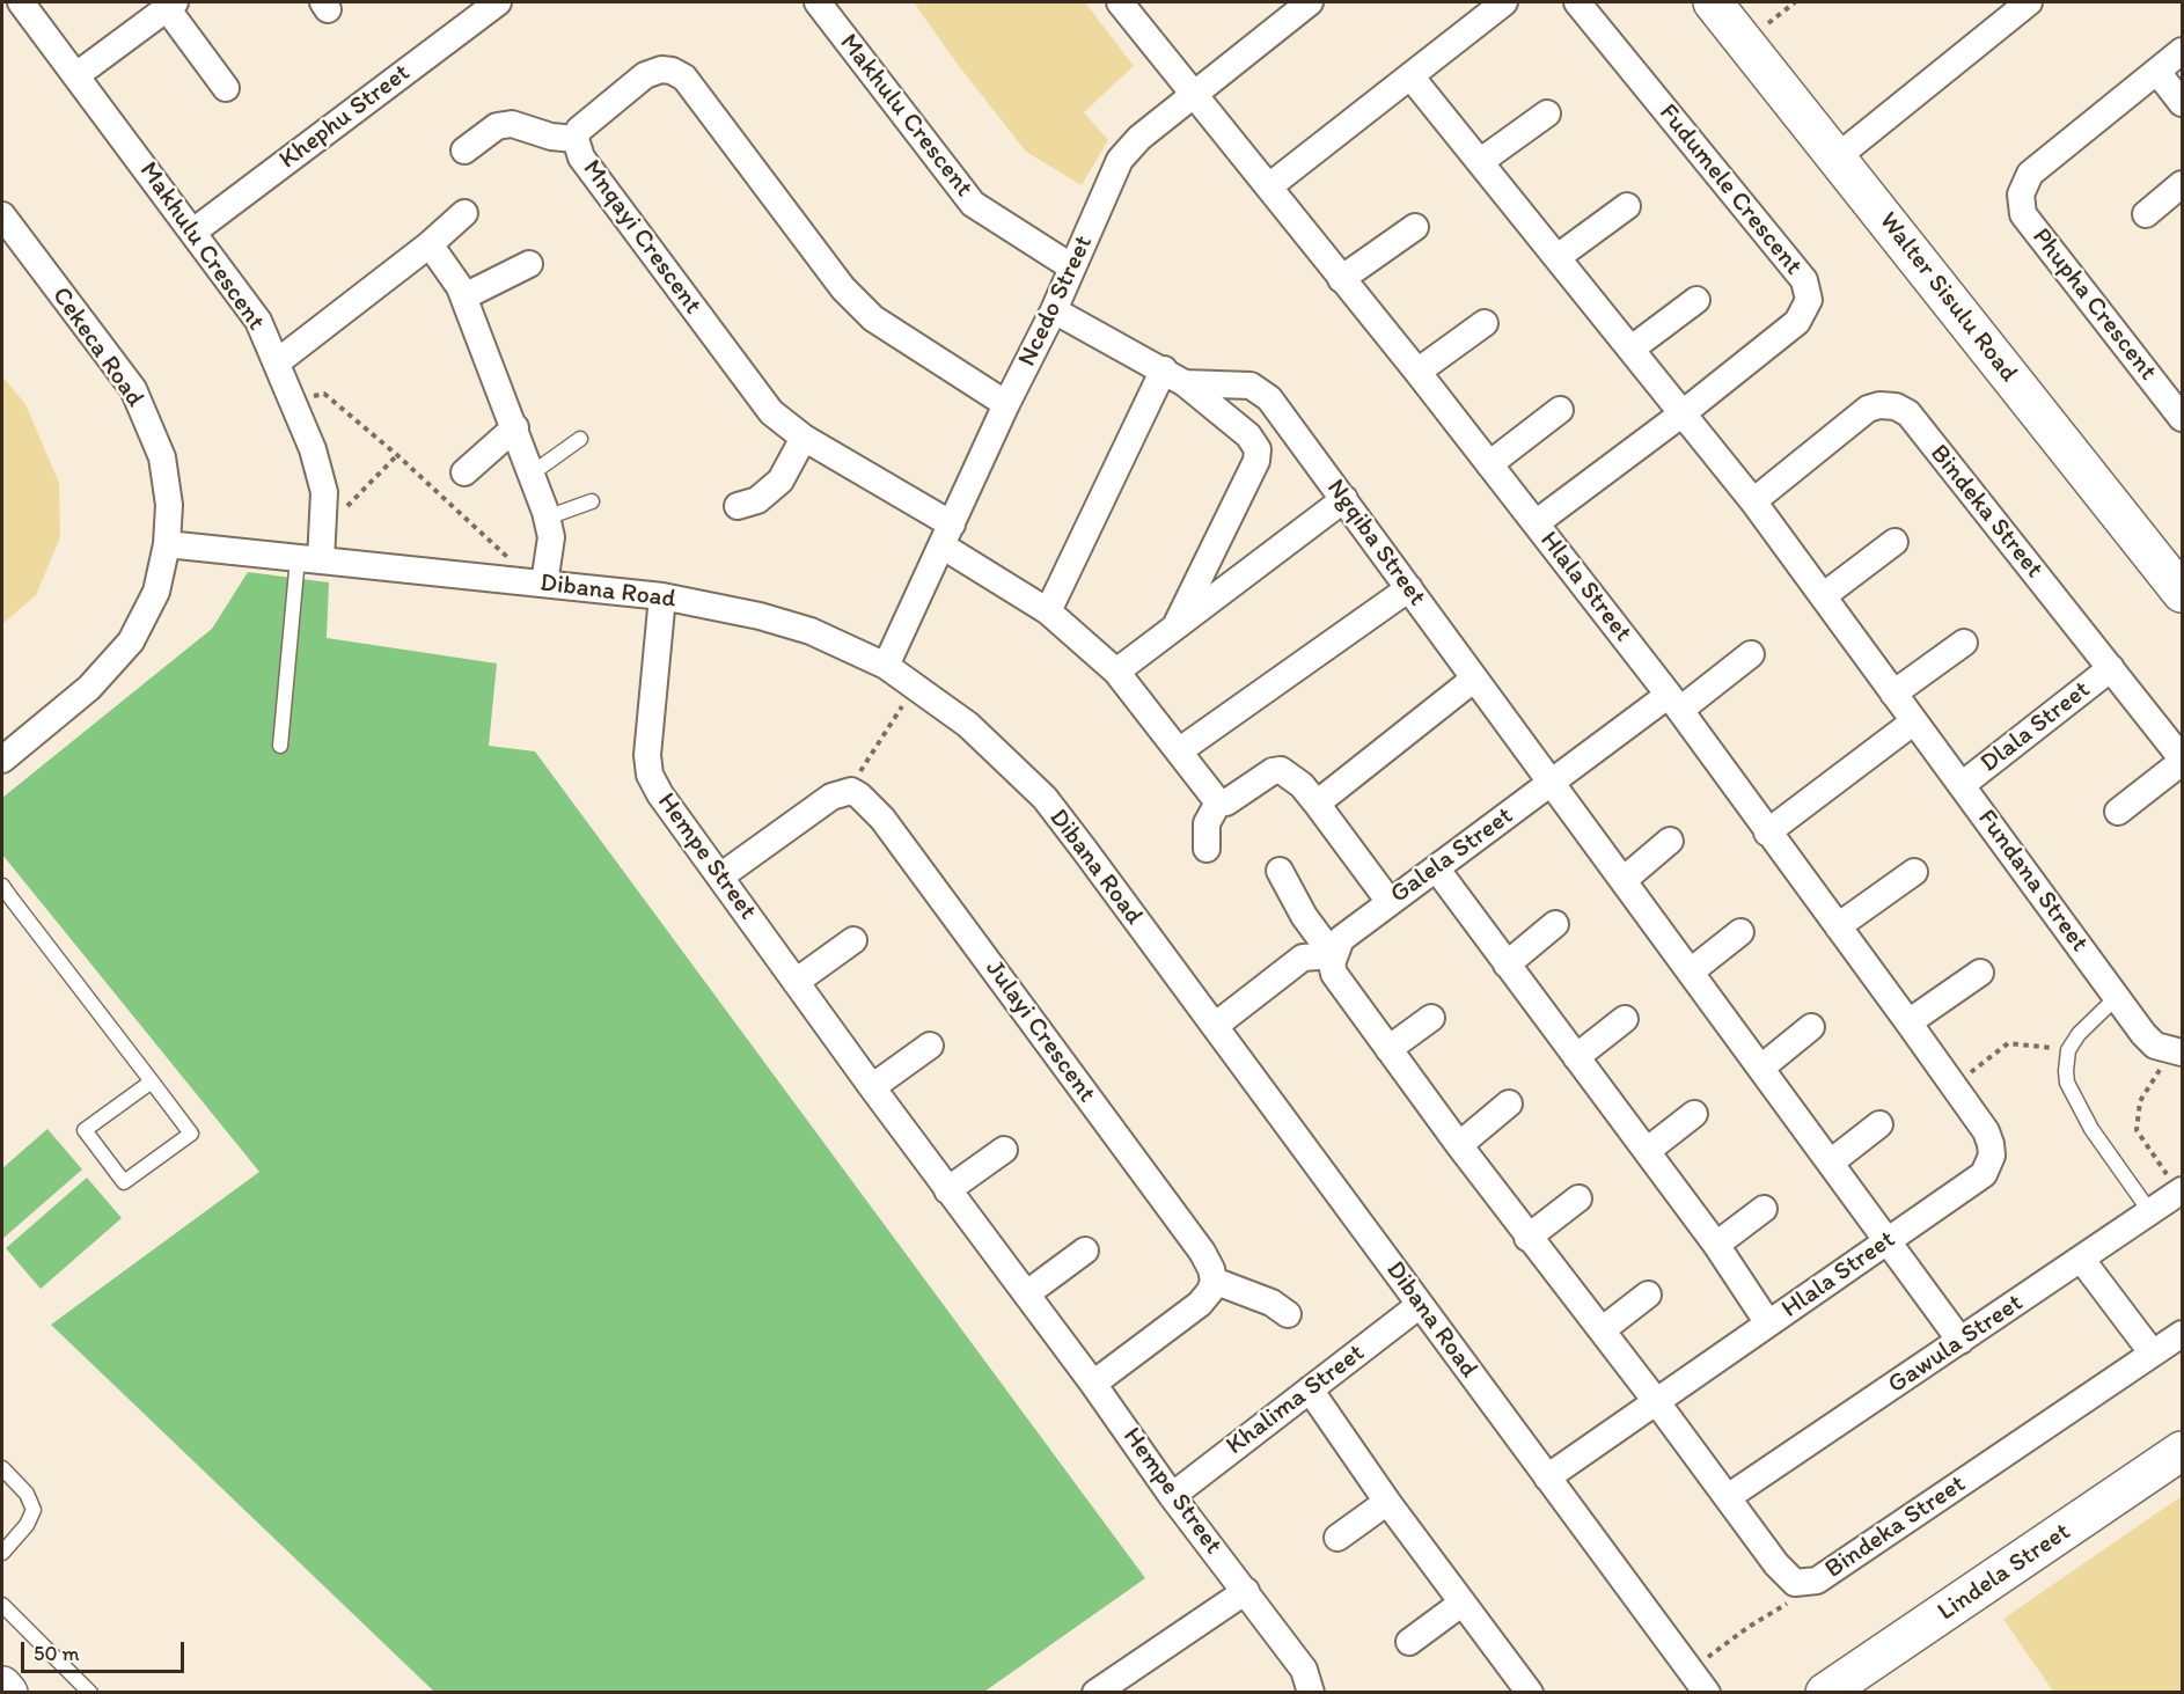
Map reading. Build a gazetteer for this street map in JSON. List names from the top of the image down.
{
  "streets": {
    "street": [
      "Makhulu Crescent",
      "Khephu Street",
      "Fudumele Crescent",
      "Mnqayi Crescent",
      "Walter Sisulu Road",
      "Ncedo Street",
      "Phupha Crescent",
      "Cekeca Road",
      "Bindeka Street",
      "Ngqiba Street",
      "Hlala Street",
      "Dibana Road",
      "Dlala Street",
      "Galela Street",
      "Hempe Street",
      "Fundana Street",
      "Julayi Crescent",
      "Gawula Street",
      "Khalima Street",
      "Lindela Street"
    ]
  },
  "crossings": [
    ["Makhulu Crescent", "Khephu Street"],
    ["Makhulu Crescent", "Ncedo Street"],
    ["Makhulu Crescent", "Dibana Road"],
    ["Fudumele Crescent", "Hlala Street"],
    ["Fudumele Crescent", "Fundana Street"],
    ["Mnqayi Crescent", "Ncedo Street"],
    ["Ncedo Street", "Ngqiba Street"],
    ["Ncedo Street", "Hlala Street"],
    ["Ncedo Street", "Dibana Road"],
    ["Cekeca Road", "Dibana Road"],
    ["Bindeka Street", "Hlala Street"],
    ["Bindeka Street", "Dlala Street"],
    ["Bindeka Street", "Fundana Street"],
    ["Bindeka Street", "Gawula Street"],
    ["Ngqiba Street", "Hlala Street"],
    ["Ngqiba Street", "Galela Street"],
    ["Ngqiba Street", "Gawula Street"],
    ["Hlala Street", "Dibana Road"],
    ["Hlala Street", "Galela Street"],
    ["Dibana Road", "Hempe Street"],
    ["Dibana Road", "Khalima Street"],
    ["Dlala Street", "Fundana Street"],
    ["Hempe Street", "Khalima Street"]
  ],
  "scale_bar": "50 m"
}
